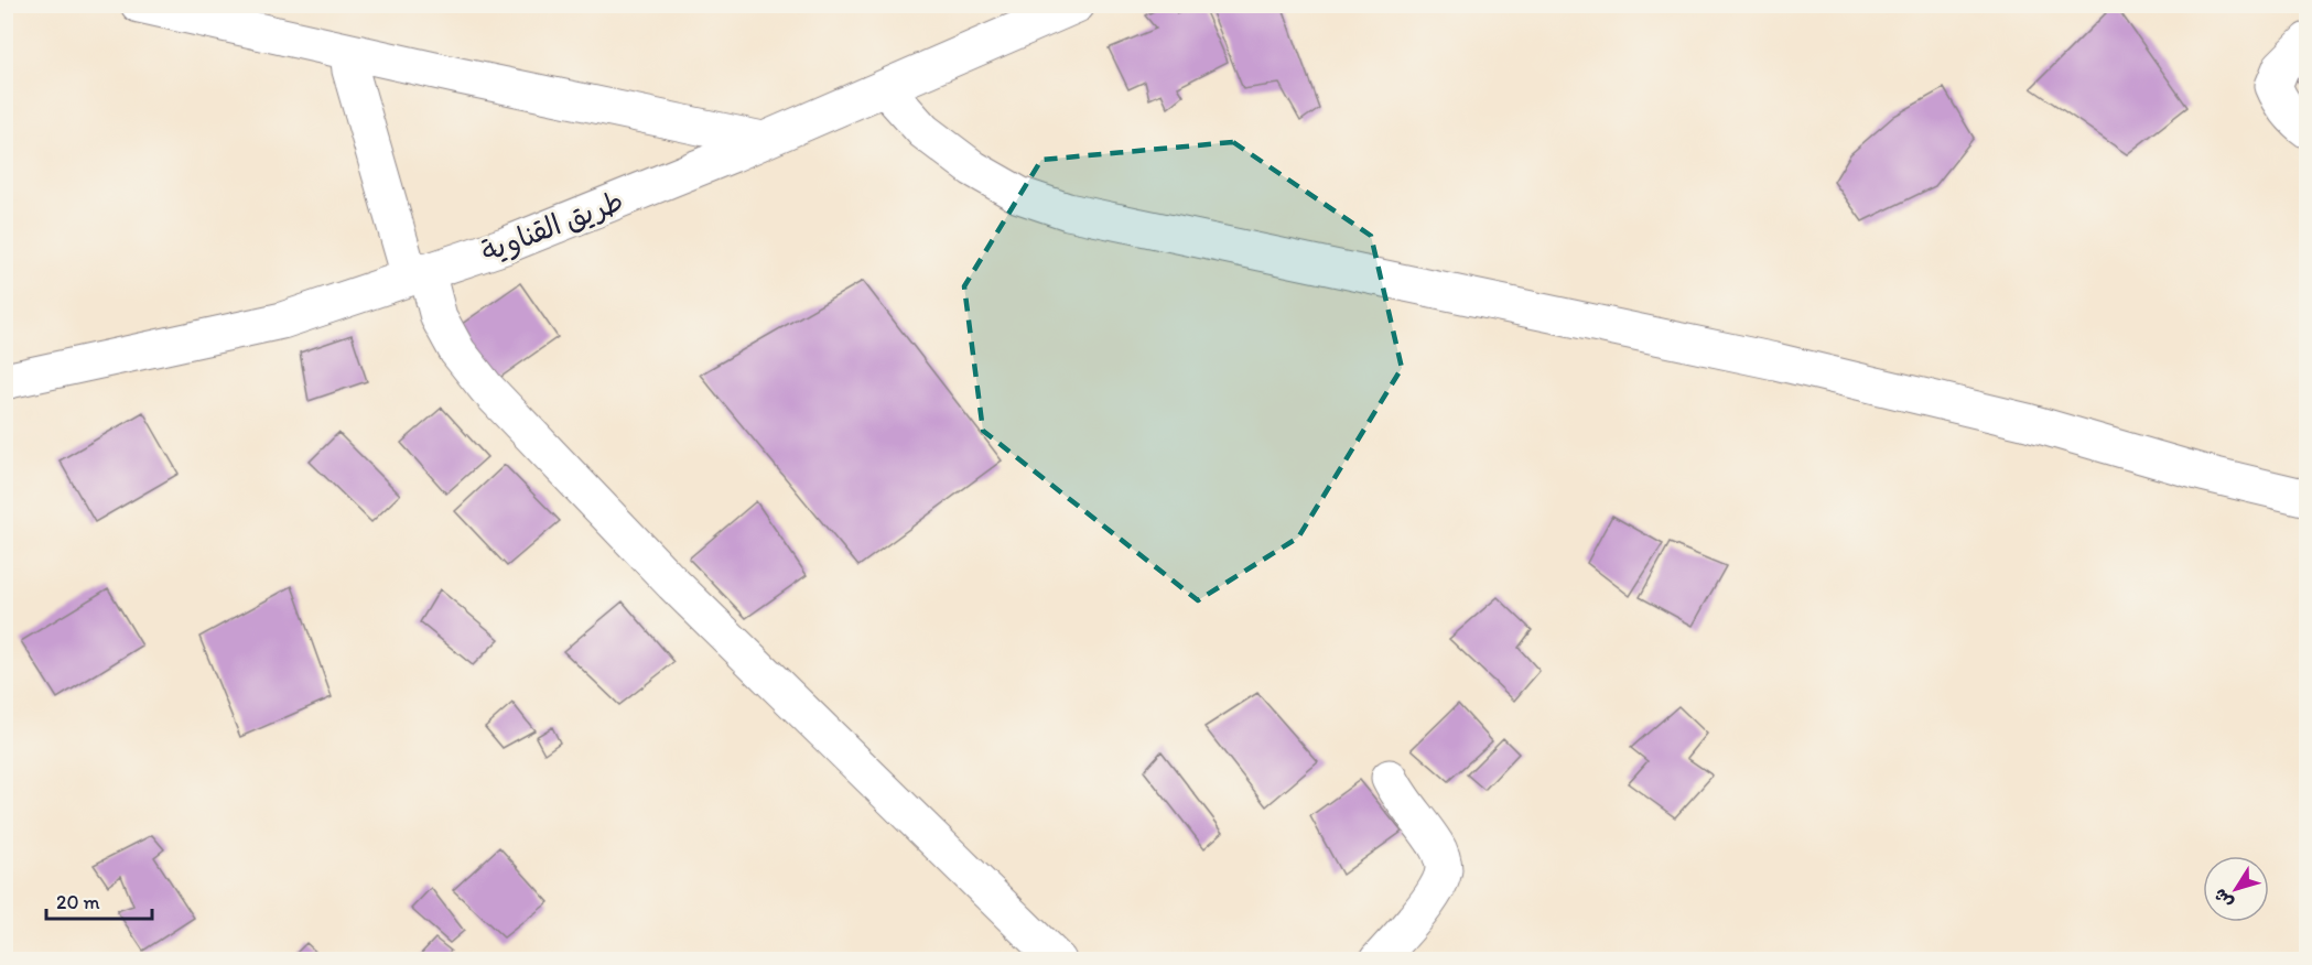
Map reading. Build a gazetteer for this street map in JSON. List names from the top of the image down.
{
  "streets": {
    "street": ["طريق القناوية"]
  },
  "scale_bar": "20 m",
  "north": "bottom left"
}
